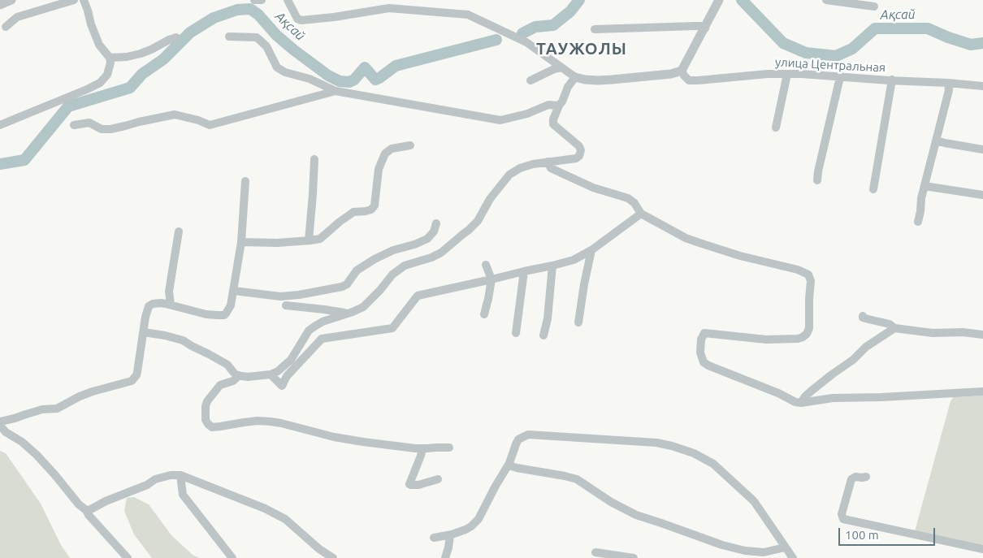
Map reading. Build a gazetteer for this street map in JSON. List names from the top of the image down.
{
  "streets": {
    "street": ["улица Центральная"]
  },
  "districts": ["ТАУЖОЛЫ"],
  "water": ["Ақсай"],
  "scale_bar": "100 m"
}
